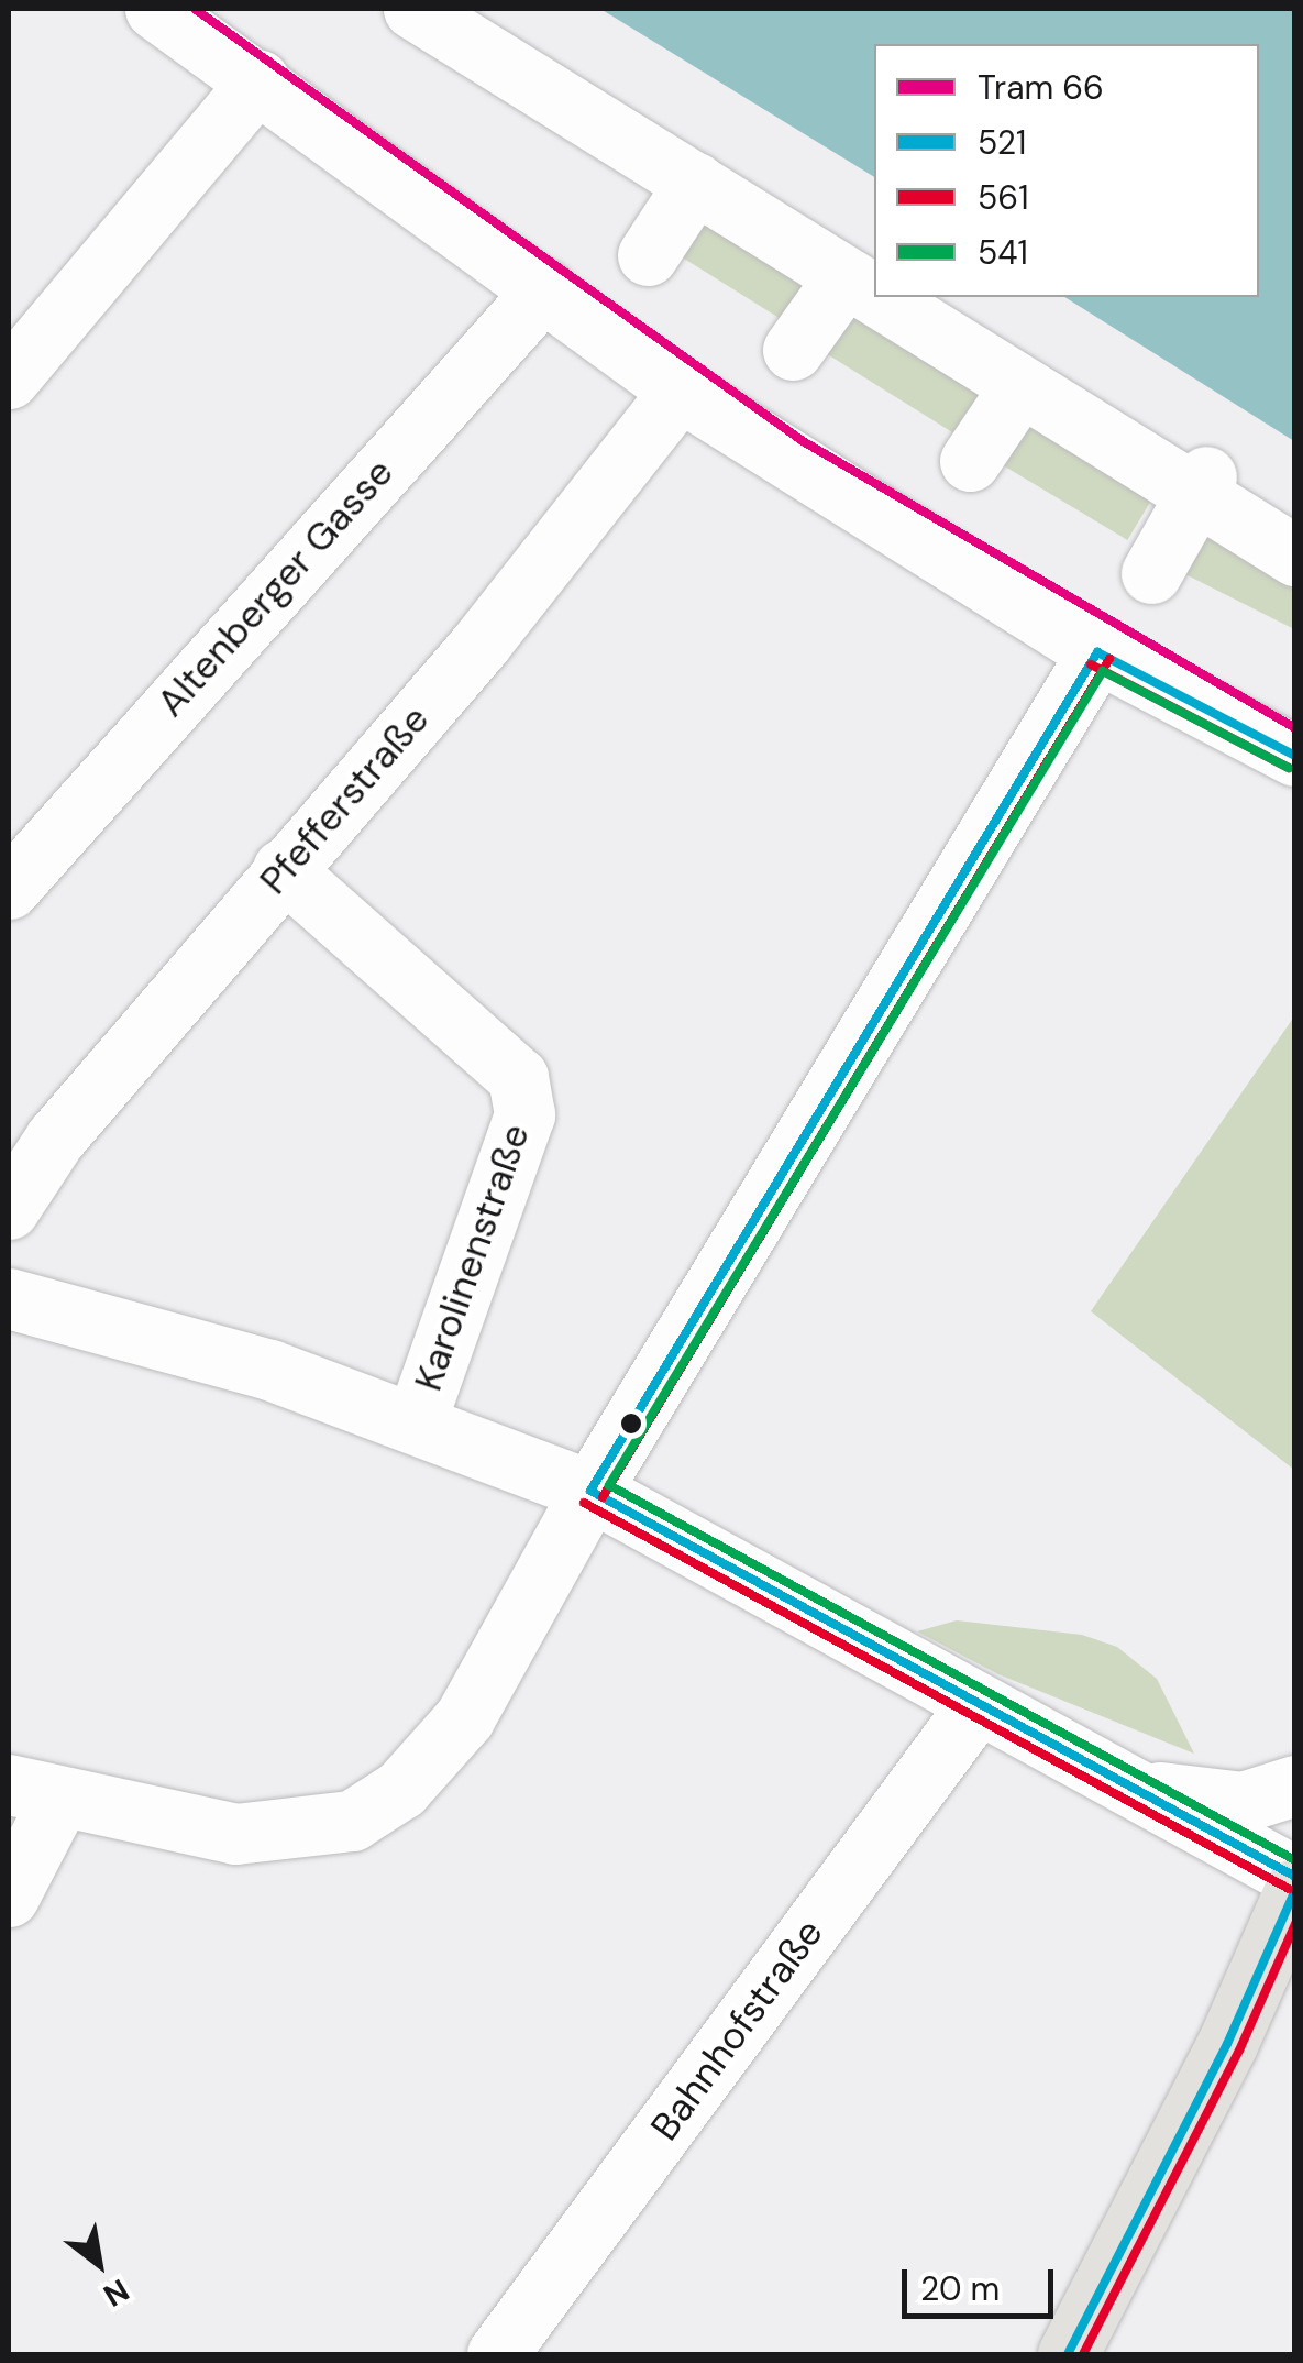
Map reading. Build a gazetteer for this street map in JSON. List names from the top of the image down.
{
  "streets": {
    "street": [
      "Altenberger Gasse",
      "Pfefferstraße",
      "Karolinenstraße",
      "Bahnhofstraße"
    ]
  },
  "crossings": [
    ["Pfefferstraße", "Karolinenstraße"]
  ],
  "lines": [
    "tram line 66",
    "transit line 521",
    "transit line 561",
    "transit line 541"
  ],
  "legend": [
    "Tram 66",
    "521",
    "561",
    "541"
  ],
  "scale_bar": "20 m",
  "north": "bottom right"
}
